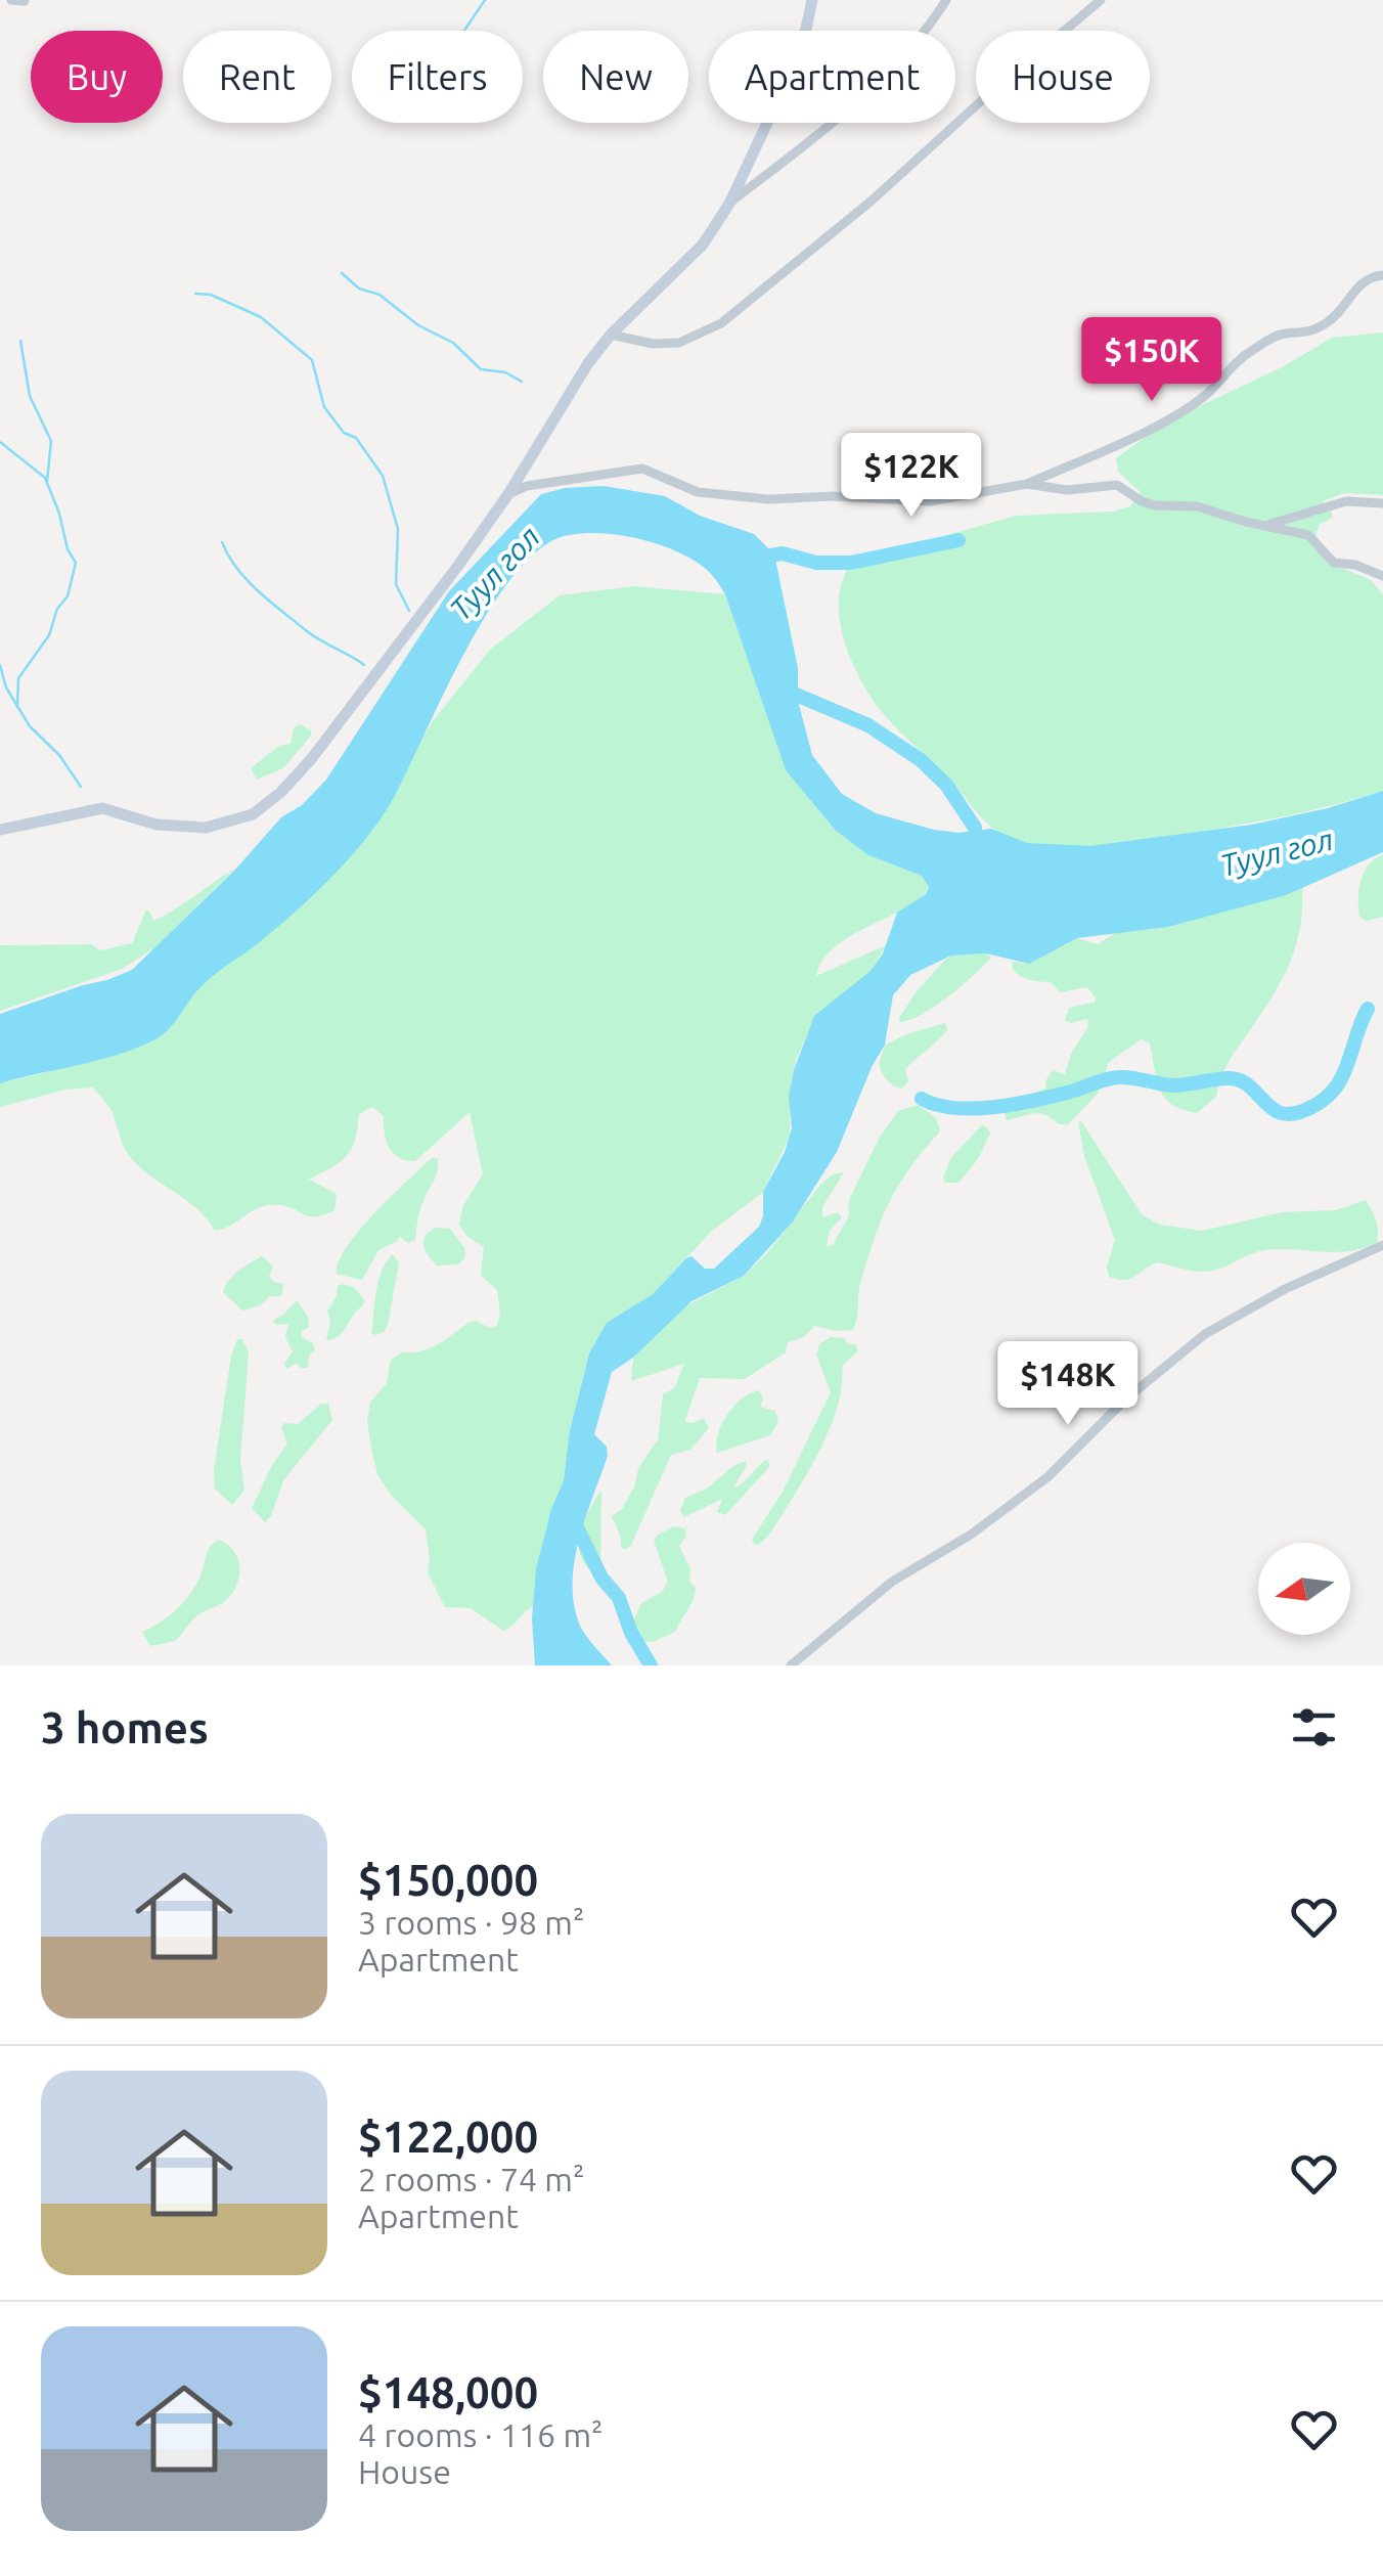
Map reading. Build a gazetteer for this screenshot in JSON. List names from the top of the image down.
{
  "water": ["Туул гол"],
  "north": "left",
  "page": {
    "chip": [
      "Buy",
      "Rent",
      "Filters",
      "New",
      "Apartment",
      "House"
    ],
    "price": ["$150K", "$122K", "$148K"],
    "heading": "3 homes",
    "list": [
      {
        "name": "$150,000",
        "note": "3 rooms · 98 m² · Apartment"
      },
      {
        "name": "$122,000",
        "note": "2 rooms · 74 m² · Apartment"
      },
      {
        "name": "$148,000",
        "note": "4 rooms · 116 m² · House"
      }
    ]
  }
}
